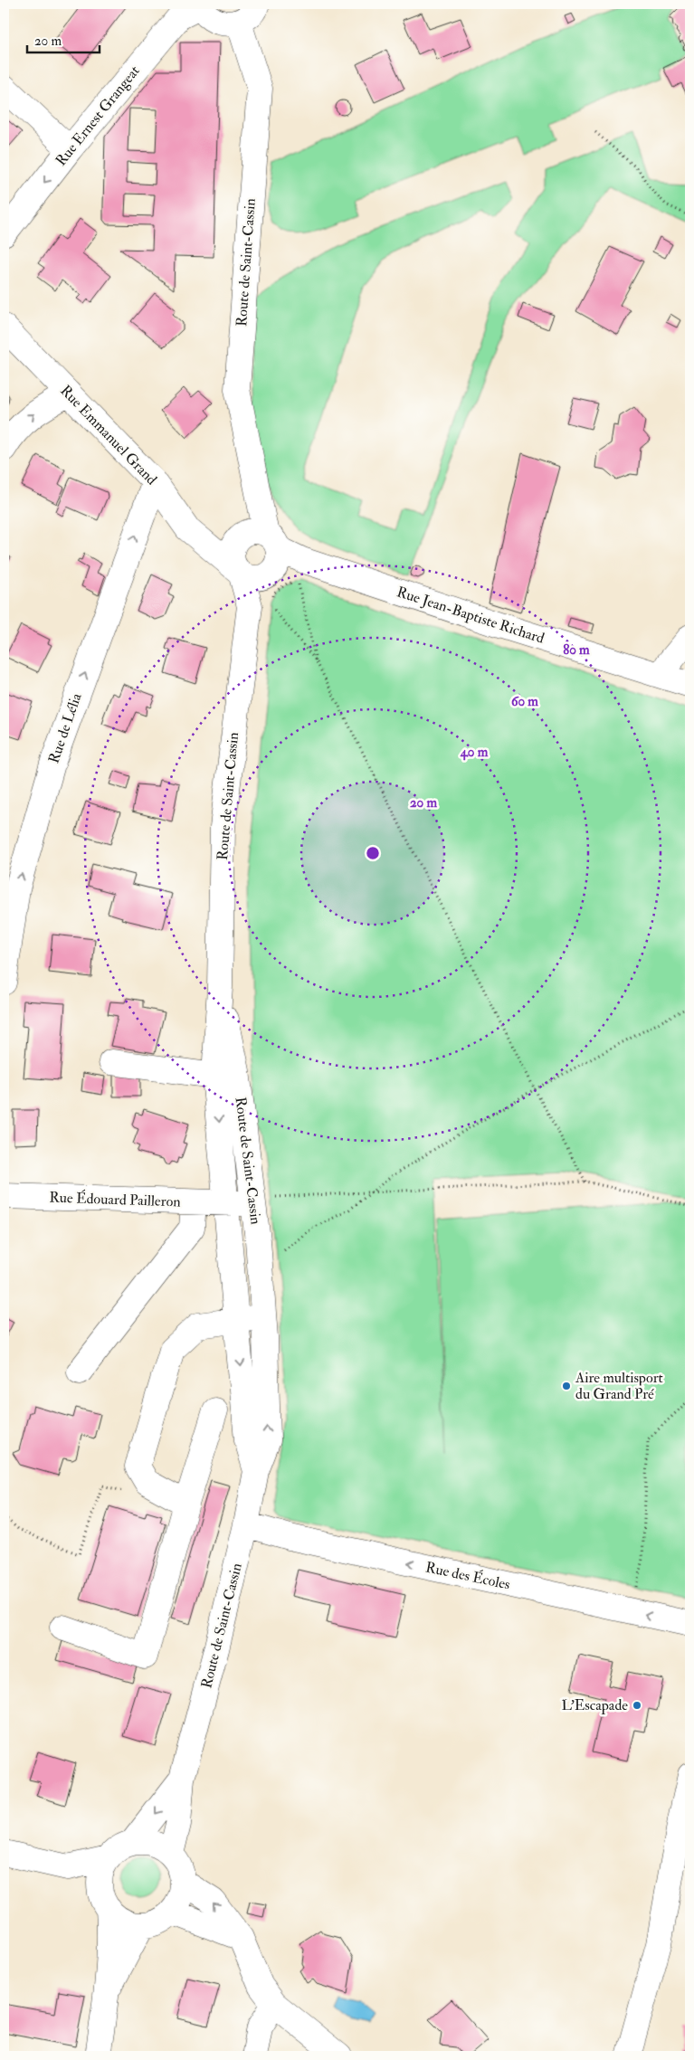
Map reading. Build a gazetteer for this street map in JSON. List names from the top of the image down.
{
  "streets": {
    "street": [
      "Rue Ernest Grangeat",
      "Route de Saint-Cassin",
      "Rue Emmanuel Grand",
      "Rue Jean-Baptiste Richard",
      "Rue de Lélia",
      "Rue Édouard Pailleron",
      "Rue des Écoles"
    ]
  },
  "crossings": [
    ["Route de Saint-Cassin", "Rue Emmanuel Grand"],
    ["Route de Saint-Cassin", "Rue Jean-Baptiste Richard"],
    ["Route de Saint-Cassin", "Rue Édouard Pailleron"],
    ["Route de Saint-Cassin", "Rue des Écoles"],
    ["Rue Emmanuel Grand", "Rue Jean-Baptiste Richard"],
    ["Rue Emmanuel Grand", "Rue de Lélia"]
  ],
  "one_way": ["Rue Ernest Grangeat", "Rue de Lélia", "Rue des Écoles"],
  "places": ["Aire multisport du Grand Pré", "L'Escapade"],
  "scale_bar": "20 m",
  "rings": [
    "80 m",
    "60 m",
    "40 m",
    "20 m"
  ]
}
